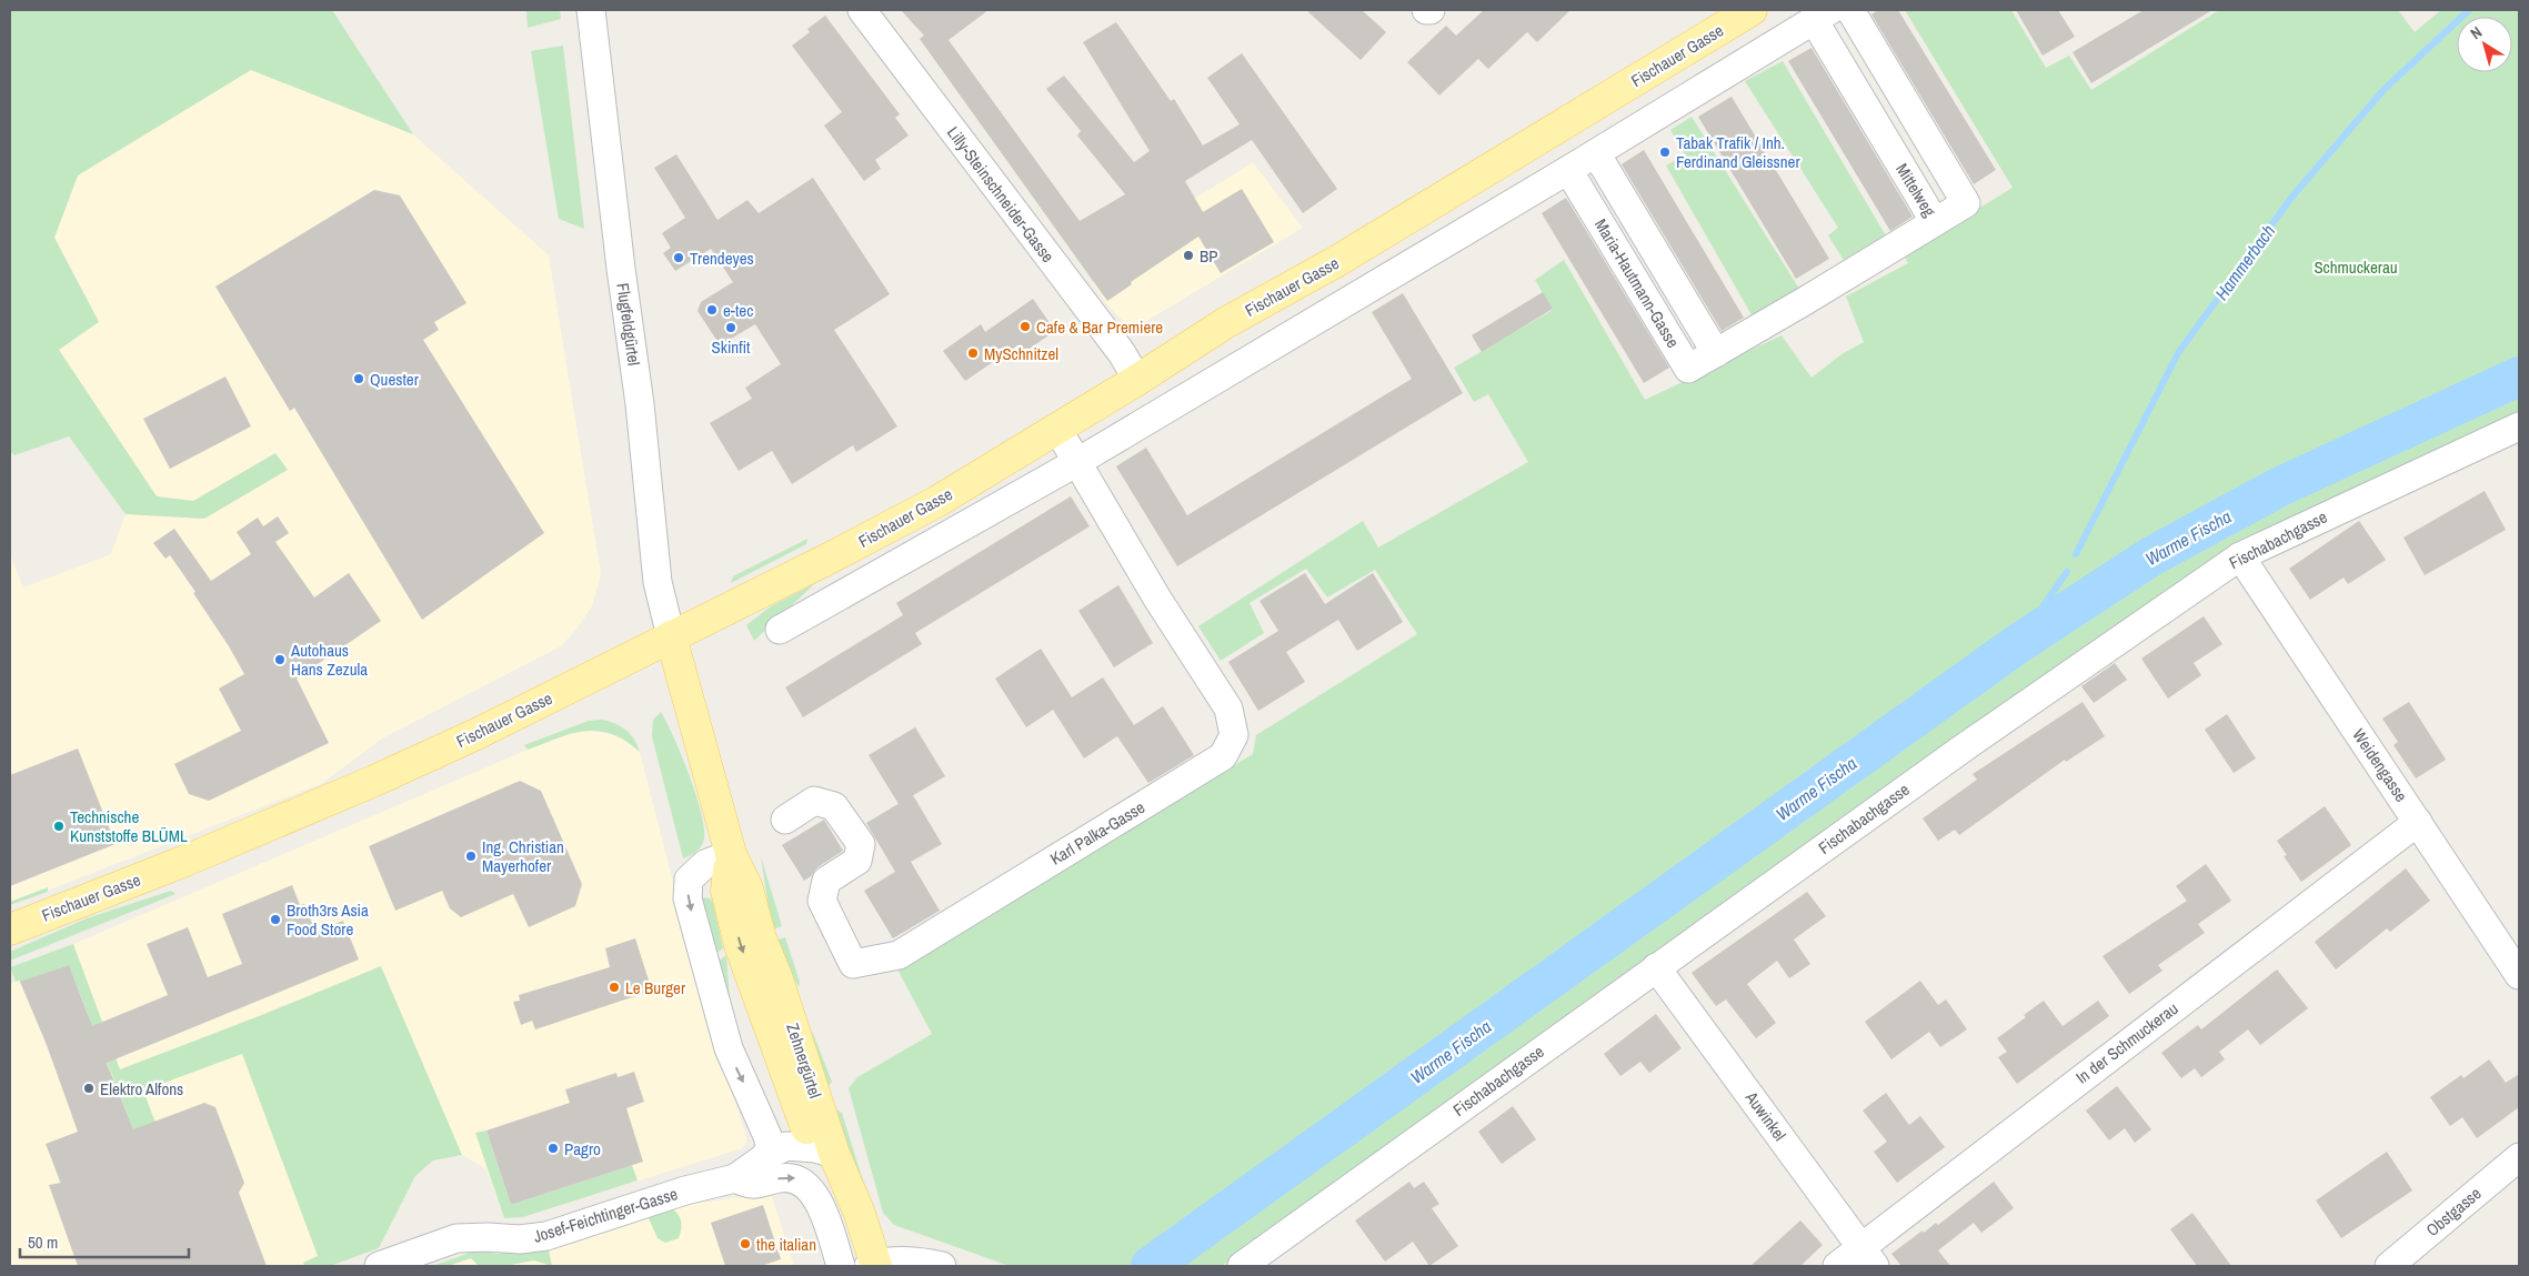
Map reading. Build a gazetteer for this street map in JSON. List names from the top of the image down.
{
  "streets": {
    "main road": ["Fischauer Gasse", "Zehnergürtel"],
    "street": [
      "Mittelweg",
      "Lilly-Steinschneider-Gasse",
      "Maria-Hautmann-Gasse",
      "Flugfeldgürtel",
      "Fischabachgasse",
      "Weidengasse",
      "Karl Palka-Gasse",
      "In der Schmuckerau",
      "Auwinkel",
      "Obstgasse",
      "Josef-Feichtinger-Gasse"
    ]
  },
  "crossings": [
    ["Fischauer Gasse", "Lilly-Steinschneider-Gasse"],
    ["Fischauer Gasse", "Flugfeldgürtel"],
    ["Fischauer Gasse", "Karl Palka-Gasse"],
    ["Fischauer Gasse", "Zehnergürtel"],
    ["Mittelweg", "Maria-Hautmann-Gasse"],
    ["Flugfeldgürtel", "Zehnergürtel"],
    ["Fischabachgasse", "Weidengasse"],
    ["Fischabachgasse", "Auwinkel"],
    ["Weidengasse", "In der Schmuckerau"],
    ["In der Schmuckerau", "Auwinkel"],
    ["Zehnergürtel", "Josef-Feichtinger-Gasse"]
  ],
  "water": ["Hammerbach", "Warme Fischa"],
  "parks": ["Schmuckerau"],
  "places": [
    "Tabak Trafik / Inh. Ferdinand Gleissner",
    "BP",
    "Trendeyes",
    "e-tec",
    "Cafe & Bar Premiere",
    "Skinfit",
    "MySchnitzel",
    "Quester",
    "Autohaus Hans Zezula",
    "Technische Kunststoffe BLÜML",
    "Ing. Christian Mayerhofer",
    "Broth3rs Asia Food Store",
    "Le Burger",
    "Elektro Alfons",
    "Pagro",
    "the italian"
  ],
  "scale_bar": "50 m",
  "north": "top left"
}
